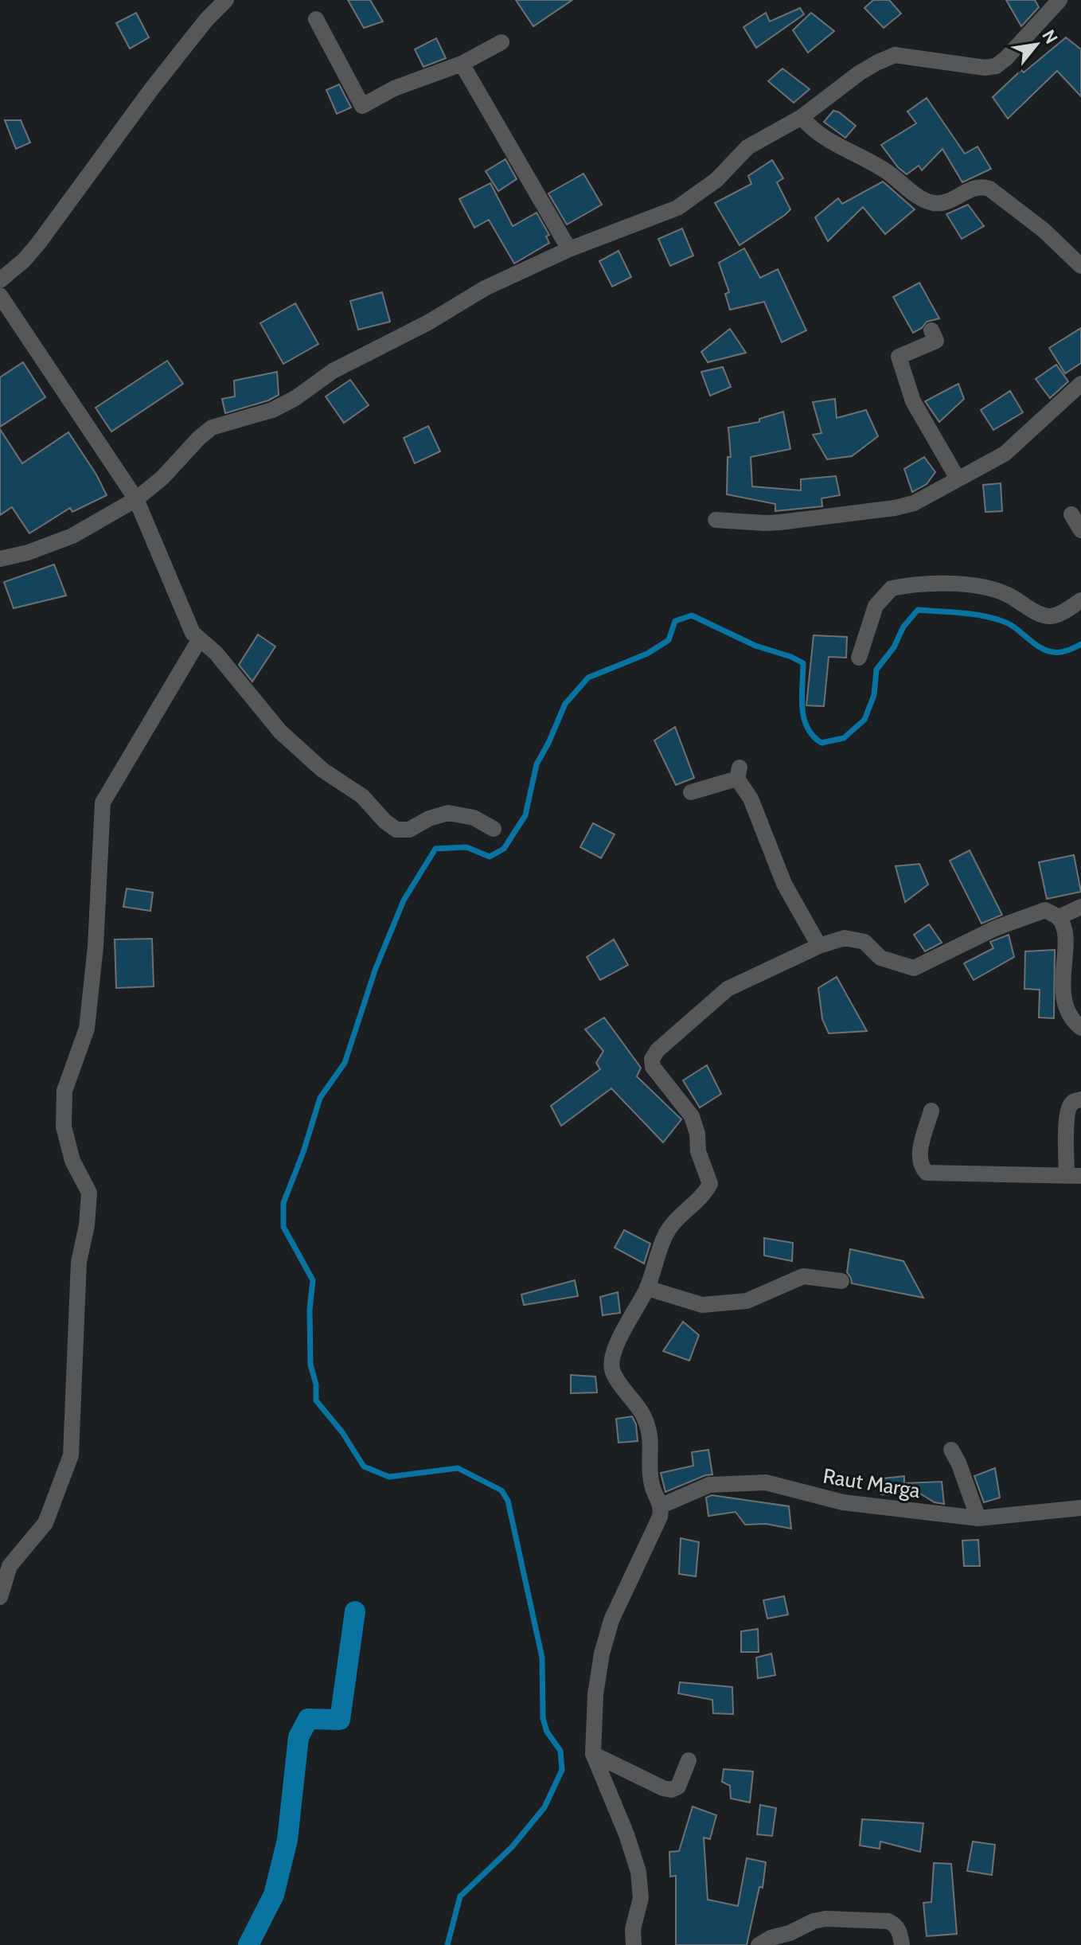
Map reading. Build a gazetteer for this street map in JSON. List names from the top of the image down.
{
  "streets": {
    "street": ["Raut Marga"]
  },
  "north": "top right"
}
